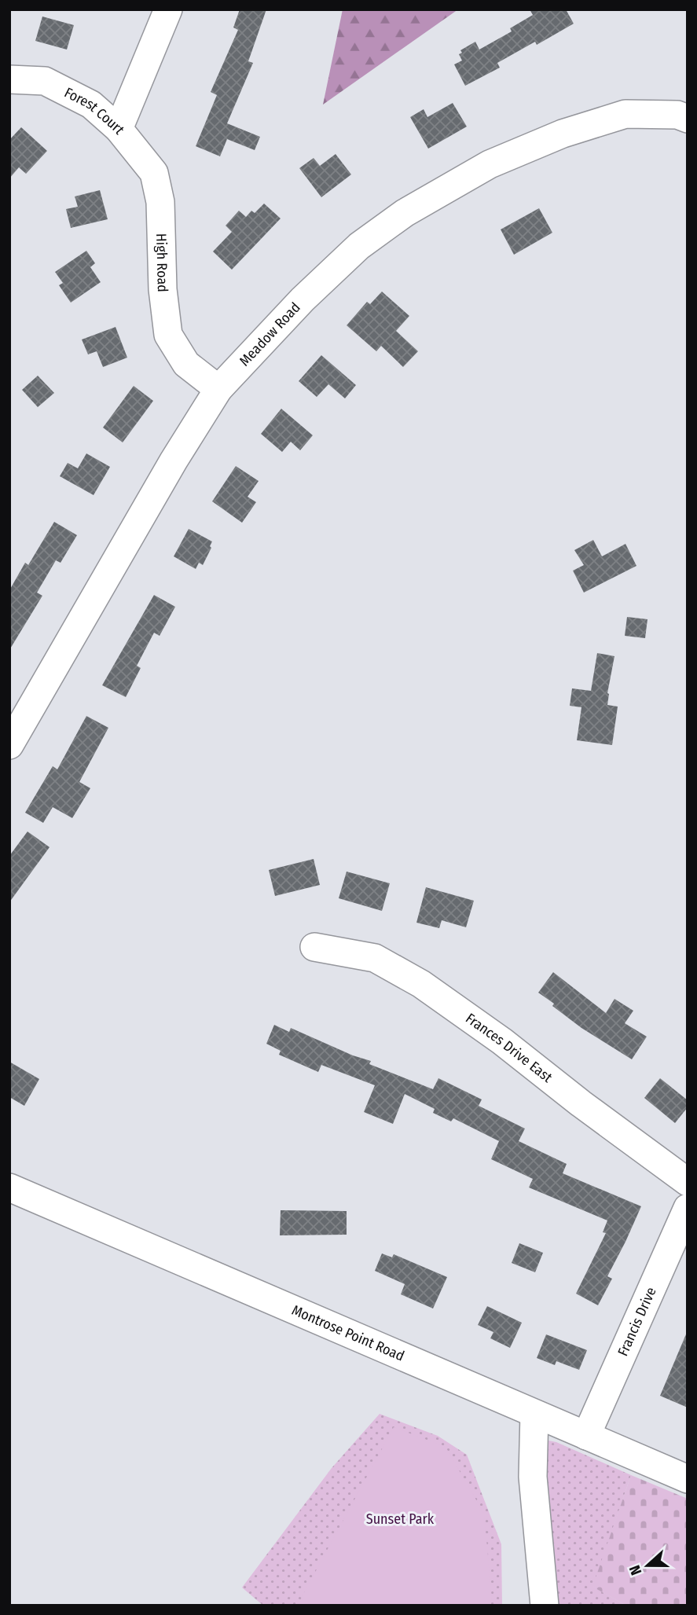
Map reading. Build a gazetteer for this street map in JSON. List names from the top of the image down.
{
  "streets": {
    "street": [
      "Forest Court",
      "High Road",
      "Meadow Road",
      "Frances Drive East",
      "Francis Drive",
      "Montrose Point Road"
    ]
  },
  "crossings": [
    ["Forest Court", "High Road"],
    ["High Road", "Meadow Road"],
    ["Francis Drive", "Montrose Point Road"]
  ],
  "parks": ["Sunset Park"],
  "north": "left"
}
